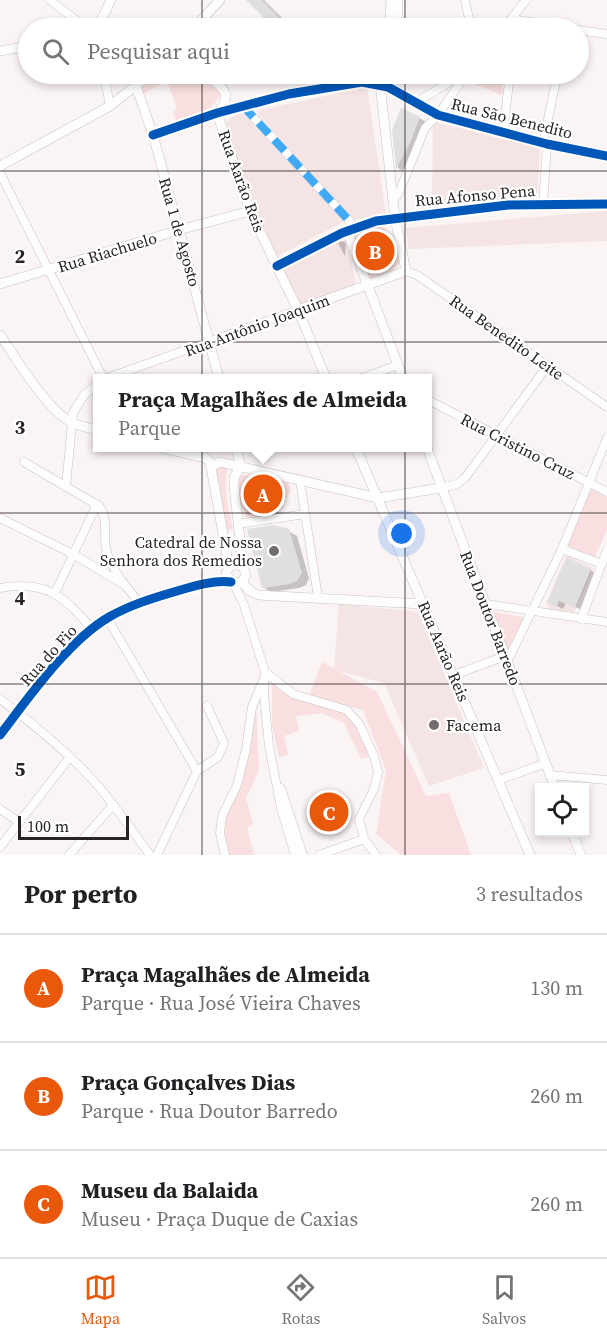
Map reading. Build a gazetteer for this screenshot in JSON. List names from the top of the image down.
{
  "streets": {
    "main road": [
      "Rua Aarão Reis",
      "Rua 1 de Agosto",
      "Rua Riachuelo",
      "Rua Antônio Joaquim",
      "Rua Doutor Barredo"
    ],
    "street": [
      "Rua São Benedito",
      "Rua Afonso Pena",
      "Rua Benedito Leite",
      "Rua Cristino Cruz",
      "Rua do Fio"
    ]
  },
  "crossings": [
    ["Rua Aarão Reis", "Rua Afonso Pena"],
    ["Rua Aarão Reis", "Rua Riachuelo"],
    ["Rua Aarão Reis", "Rua Antônio Joaquim"],
    ["Rua 1 de Agosto", "Rua Riachuelo"],
    ["Rua 1 de Agosto", "Rua Antônio Joaquim"],
    ["Rua Antônio Joaquim", "Rua Benedito Leite"]
  ],
  "places": ["Catedral de Nossa Senhora dos Remedios", "Facema"],
  "scale_bar": "100 m",
  "page": {
    "search": "Pesquisar aqui",
    "pins": ["B", "A", "C"],
    "popup": ["Praça Magalhães de Almeida", "Parque"],
    "scale": "100 m",
    "heading": ["Por perto", "3 resultados"],
    "list": [
      {
        "mark": "A",
        "name": "Praça Magalhães de Almeida",
        "note": "Parque · Rua José Vieira Chaves",
        "value": "130 m"
      },
      {
        "mark": "B",
        "name": "Praça Gonçalves Dias",
        "note": "Parque · Rua Doutor Barredo",
        "value": "260 m"
      },
      {
        "mark": "C",
        "name": "Museu da Balaida",
        "note": "Museu · Praça Duque de Caxias",
        "value": "260 m"
      }
    ],
    "nav": ["Mapa", "Rotas", "Salvos"]
  },
  "grid": {
    "rows": [
      "2",
      "3",
      "4",
      "5"
    ]
  }
}
